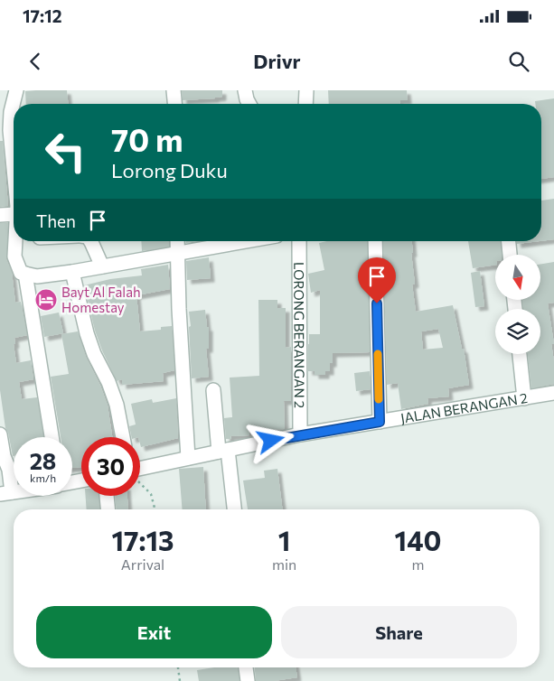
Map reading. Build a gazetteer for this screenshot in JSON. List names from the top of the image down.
{
  "streets": {
    "street": ["LORONG BERANGAN 2", "JALAN BERANGAN 2"]
  },
  "crossings": [
    ["LORONG BERANGAN 2", "JALAN BERANGAN 2"]
  ],
  "places": {
    "hotel": ["Bayt Al Falah Homestay"]
  },
  "north": "bottom",
  "page": {
    "status": "17:12",
    "header": "Drivr",
    "turn": ["70 m", "Lorong Duku"],
    "then": "Then",
    "speed": "28 km/h",
    "limit": "30",
    "eta": [
      "17:13",
      "Arrival",
      "1",
      "min",
      "140",
      "m"
    ],
    "buttons": ["Exit", "Share"]
  }
}
